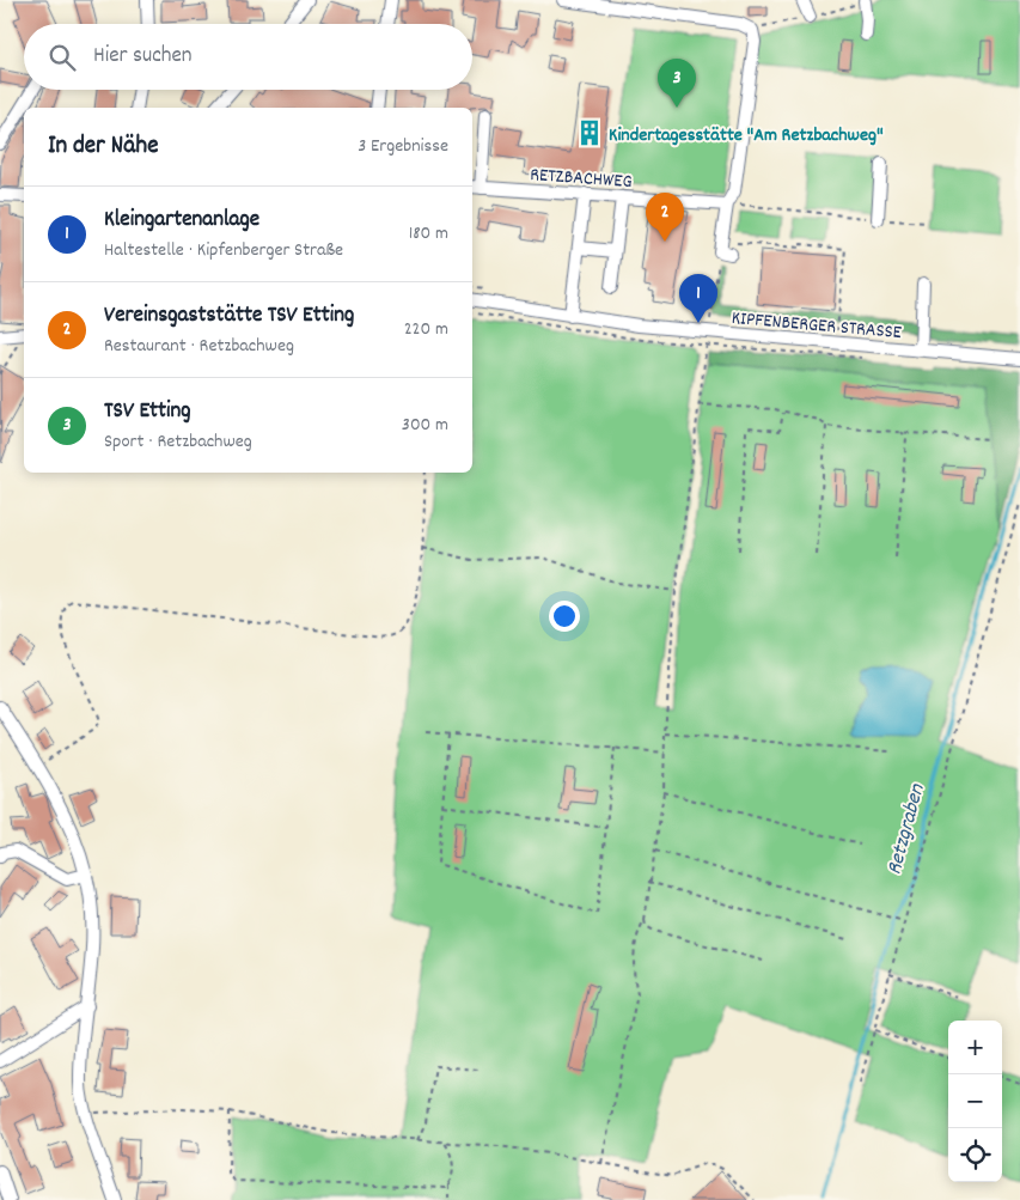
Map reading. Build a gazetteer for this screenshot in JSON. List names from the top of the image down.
{
  "streets": {
    "street": ["RETZBACHWEG", "KIPFENBERGER STRASSE"]
  },
  "water": ["Retzgraben"],
  "places": {
    "building": ["Kindertagesstätte \"Am Retzbachweg\""]
  },
  "page": {
    "search": "Hier suchen",
    "pins": ["3", "2", "1"],
    "heading": ["In der Nähe", "3 Ergebnisse"],
    "list": [
      {
        "mark": "1",
        "name": "Kleingartenanlage",
        "note": "Haltestelle · Kipfenberger Straße",
        "value": "180 m"
      },
      {
        "mark": "2",
        "name": "Vereinsgaststätte TSV Etting",
        "note": "Restaurant · Retzbachweg",
        "value": "220 m"
      },
      {
        "mark": "3",
        "name": "TSV Etting",
        "note": "Sport · Retzbachweg",
        "value": "300 m"
      }
    ],
    "map_buttons": ["+", "−"]
  }
}
